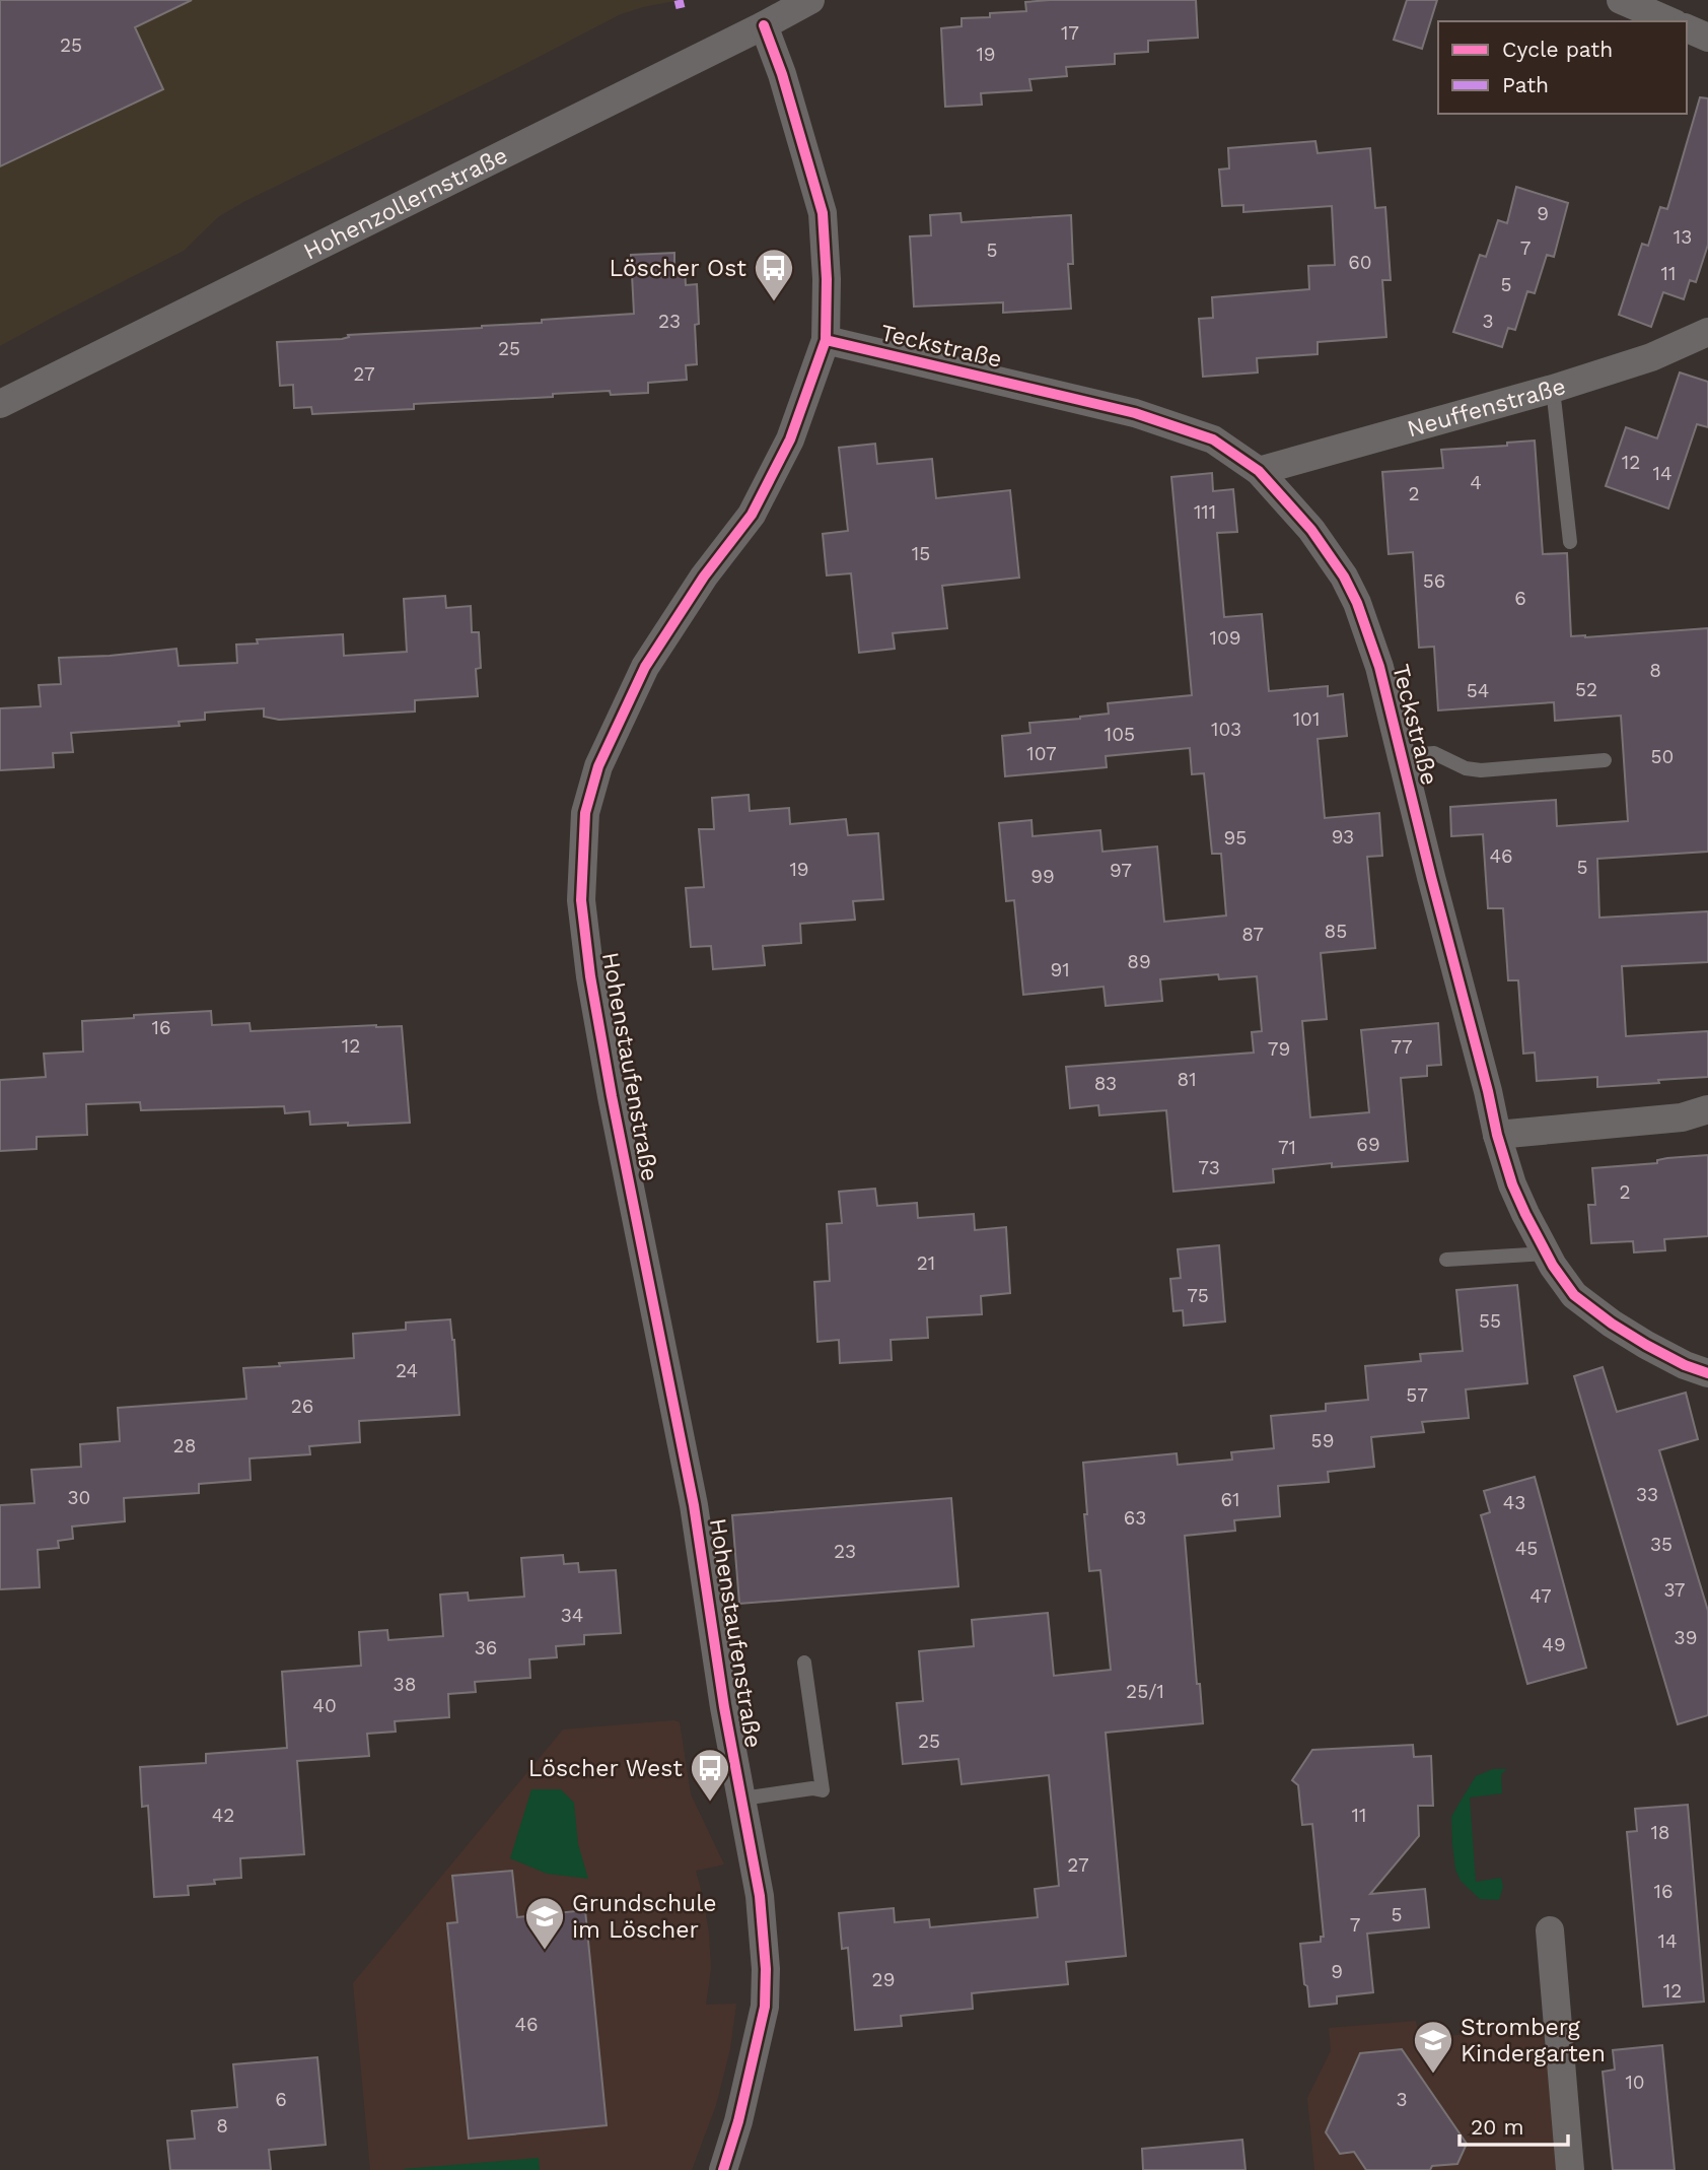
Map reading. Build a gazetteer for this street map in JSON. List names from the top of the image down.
{
  "streets": {
    "street": [
      "Hohenzollernstraße",
      "Teckstraße",
      "Neuffenstraße",
      "Hohenstaufenstraße"
    ]
  },
  "crossings": [
    ["Hohenzollernstraße", "Hohenstaufenstraße"],
    ["Teckstraße", "Neuffenstraße"],
    ["Teckstraße", "Hohenstaufenstraße"]
  ],
  "places": {
    "bus stop": ["Löscher Ost", "Löscher West"],
    "school or university": ["Grundschule im Löscher", "Stromberg Kindergarten"]
  },
  "house_numbers": [
    "17",
    "25",
    "19",
    "9",
    "13",
    "7",
    "5",
    "60",
    "11",
    "5",
    "23",
    "3",
    "25",
    "27",
    "12",
    "14",
    "4",
    "2",
    "111",
    "15",
    "56",
    "6",
    "109",
    "8",
    "52",
    "54",
    "101",
    "103",
    "105",
    "107",
    "50",
    "93",
    "95",
    "46",
    "5",
    "19",
    "97",
    "99",
    "85",
    "87",
    "89",
    "91",
    "16",
    "12",
    "77",
    "79",
    "81",
    "83",
    "69",
    "71",
    "73",
    "2",
    "21",
    "75",
    "55",
    "24",
    "57",
    "26",
    "59",
    "28",
    "33",
    "30",
    "61",
    "43",
    "63",
    "35",
    "45",
    "23",
    "37",
    "47",
    "34",
    "39",
    "49",
    "36",
    "38",
    "25/1",
    "40",
    "25",
    "42",
    "11",
    "18",
    "27",
    "16",
    "5",
    "7",
    "14",
    "9",
    "29",
    "12",
    "46",
    "10",
    "6",
    "3",
    "8"
  ],
  "legend": ["Cycle path", "Path"],
  "scale_bar": "20 m"
}
